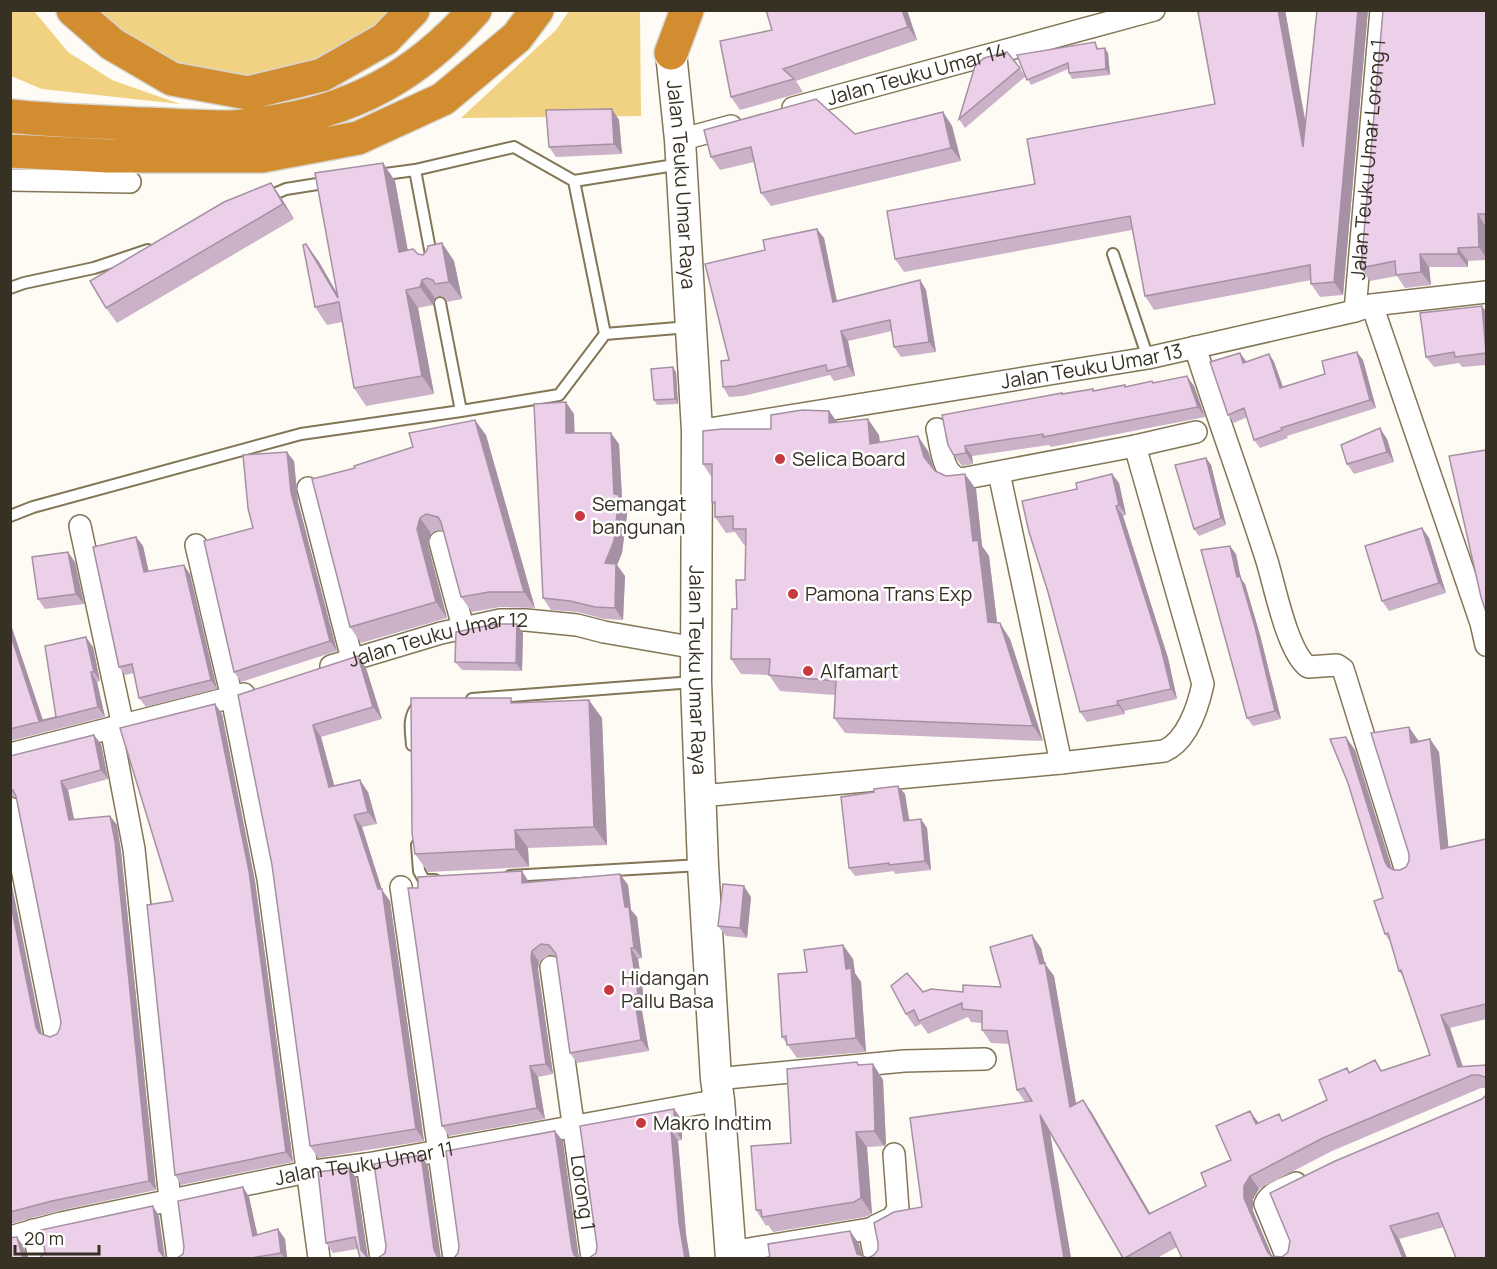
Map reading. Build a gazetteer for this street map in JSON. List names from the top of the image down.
{
  "streets": {
    "main road": ["Jalan Teuku Umar Raya"],
    "street": [
      "Jalan Teuku Umar 14",
      "Jalan Teuku Umar Lorong 1",
      "Jalan Teuku Umar 13",
      "Jalan Teuku Umar 12",
      "Jalan Teuku Umar 11",
      "Lorong 1"
    ]
  },
  "crossings": [
    ["Jalan Teuku Umar Lorong 1", "Jalan Teuku Umar 13"],
    ["Jalan Teuku Umar Raya", "Jalan Teuku Umar 13"],
    ["Jalan Teuku Umar Raya", "Jalan Teuku Umar 12"],
    ["Jalan Teuku Umar Raya", "Jalan Teuku Umar 11"],
    ["Jalan Teuku Umar 11", "Lorong 1"]
  ],
  "places": [
    "Selica Board",
    "Semangat bangunan",
    "Pamona Trans Exp",
    "Alfamart",
    "Hidangan Pallu Basa",
    "Makro Indtim"
  ],
  "scale_bar": "20 m"
}
